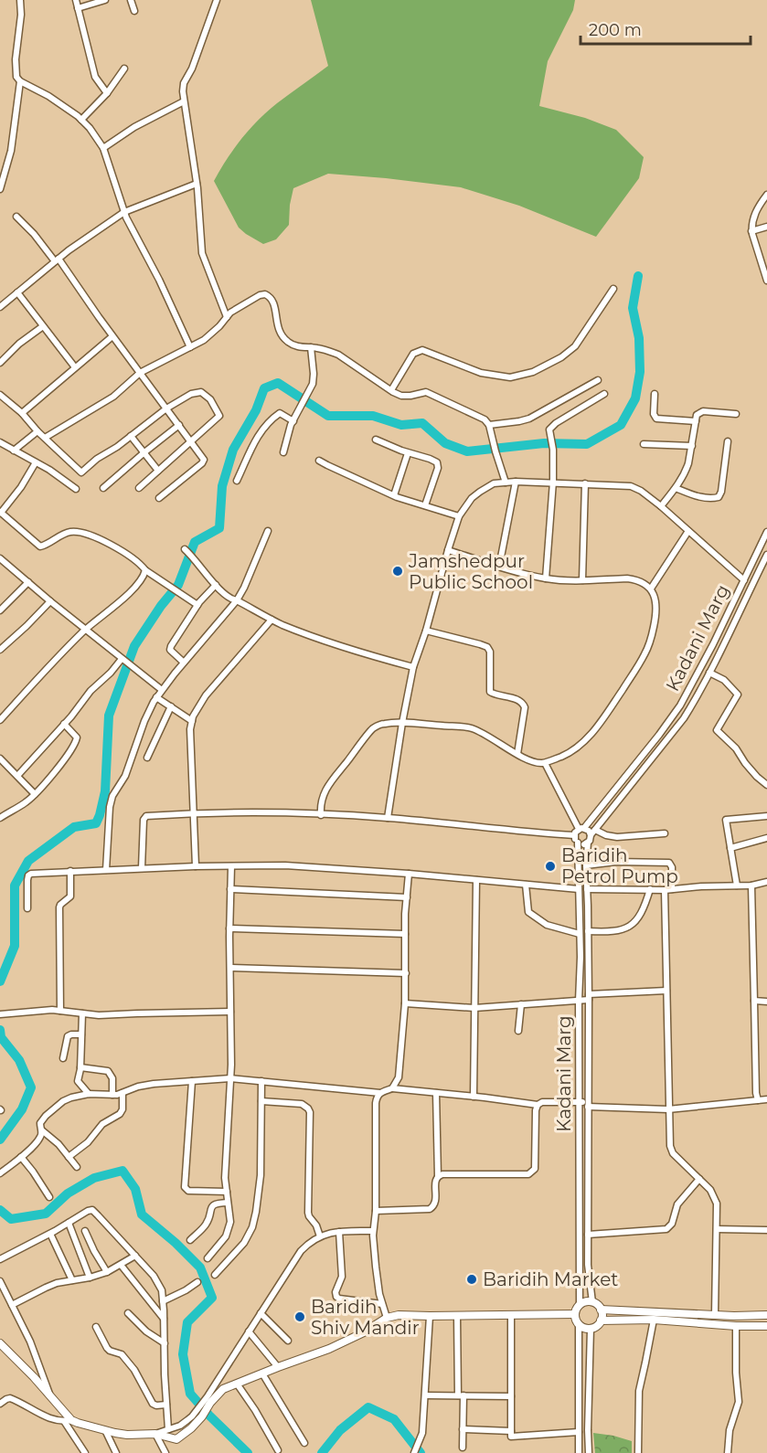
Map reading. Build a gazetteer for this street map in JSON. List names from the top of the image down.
{
  "streets": {
    "street": ["Kadani Marg"]
  },
  "places": [
    "Jamshedpur Public School",
    "Baridih Petrol Pump",
    "Baridih Market",
    "Baridih Shiv Mandir"
  ],
  "scale_bar": "200 m"
}
